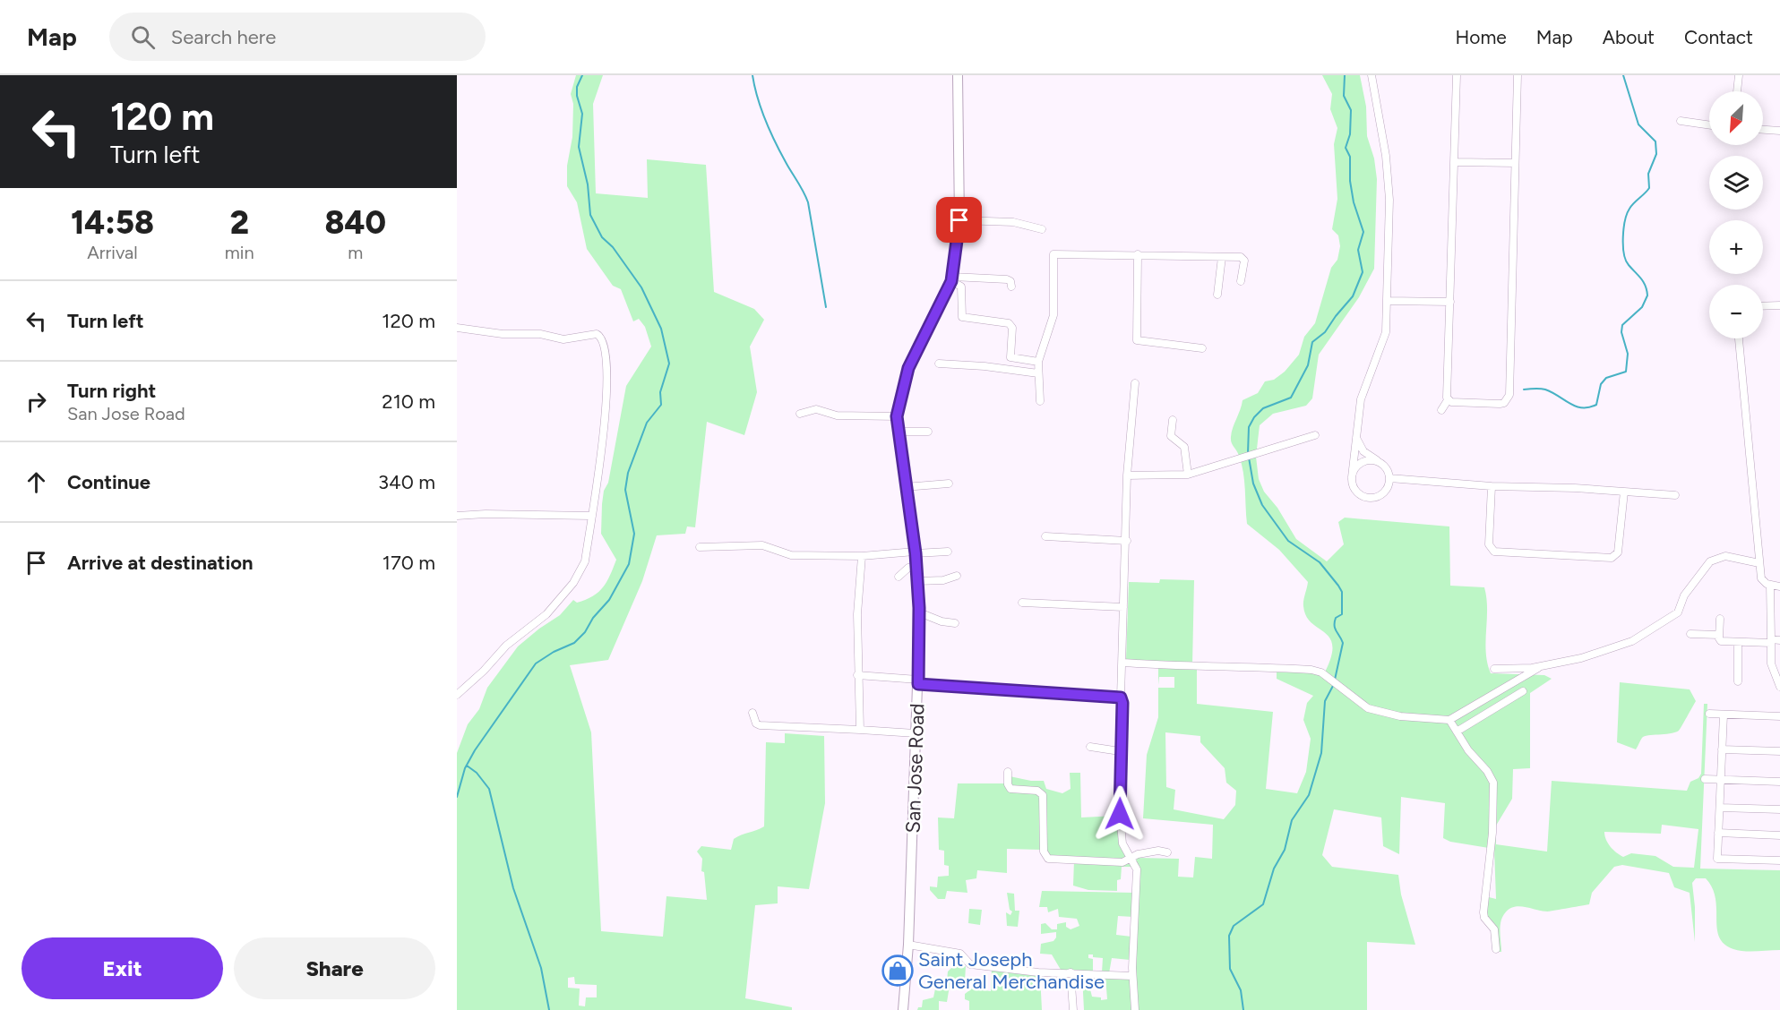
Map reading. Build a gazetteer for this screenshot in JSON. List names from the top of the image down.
{
  "streets": {
    "street": ["San Jose Road"]
  },
  "places": {
    "shop": ["Saint Joseph General Merchandise"]
  },
  "north": "bottom left",
  "page": {
    "header": "Map",
    "search": "Search here",
    "nav": [
      "Home",
      "Map",
      "About",
      "Contact"
    ],
    "turn": ["120 m", "Turn left"],
    "map_buttons": ["+", "−"],
    "eta": [
      "14:58",
      "Arrival",
      "2",
      "min",
      "840",
      "m"
    ],
    "list": [
      {
        "name": "Turn left",
        "value": "120 m"
      },
      {
        "name": "Turn right",
        "note": "San Jose Road",
        "value": "210 m"
      },
      {
        "name": "Continue",
        "value": "340 m"
      },
      {
        "name": "Arrive at destination",
        "value": "170 m"
      }
    ],
    "buttons": ["Exit", "Share"]
  }
}
